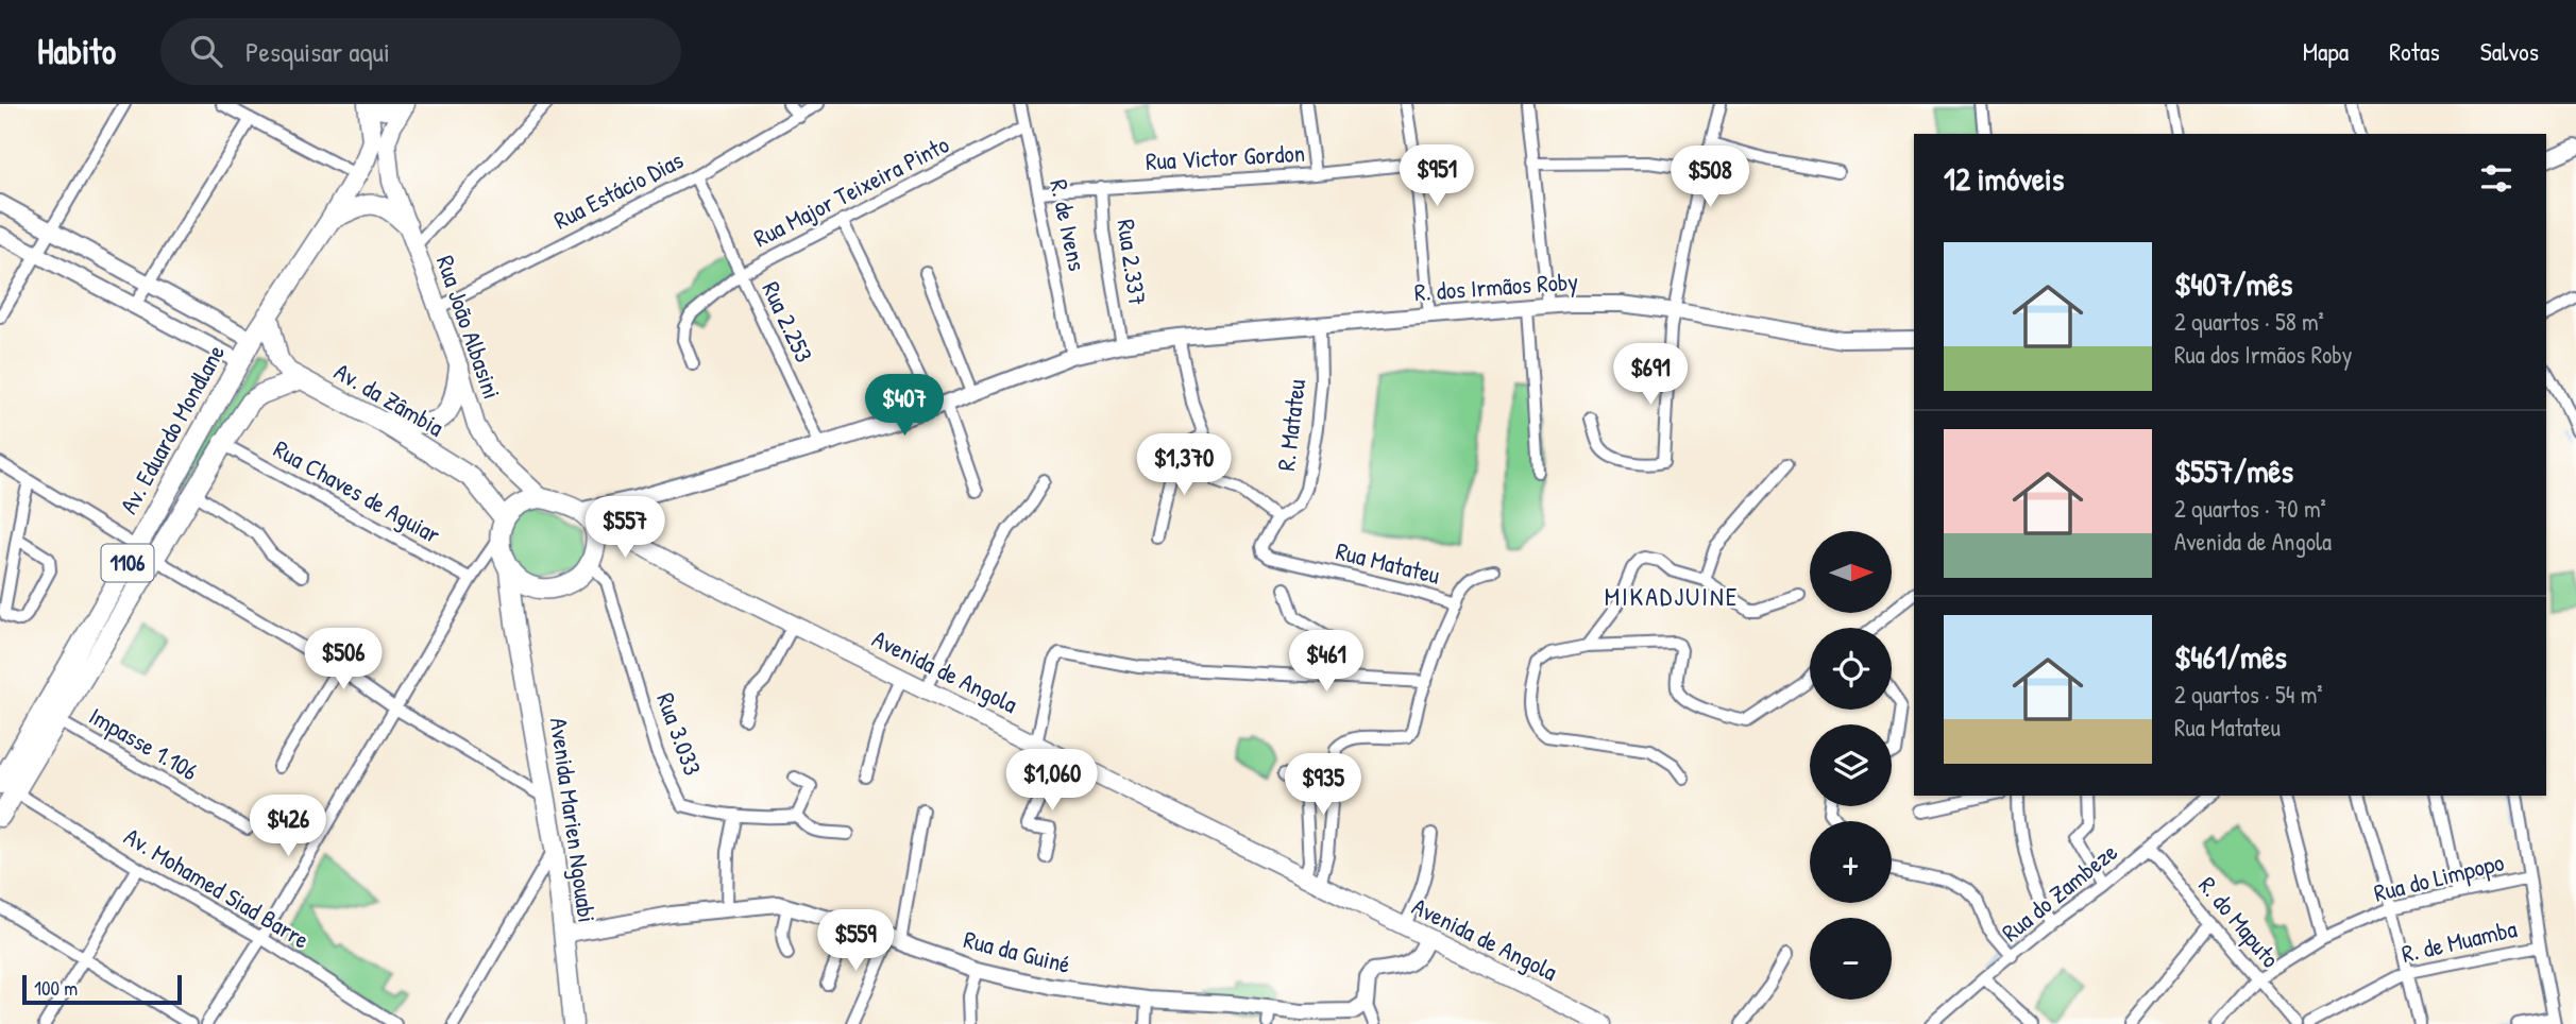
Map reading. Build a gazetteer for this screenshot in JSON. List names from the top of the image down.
{
  "streets": {
    "main road": [
      "Rua João Albasini",
      "Av. da Zâmbia",
      "Av. Eduardo Mondlane",
      "1106",
      "Avenida de Angola",
      "Avenida Marien Ngouabi"
    ],
    "street": [
      "Rua Victor Gordon",
      "Rua Estácio Dias",
      "Rua Major Teixeira Pinto",
      "R. de Ivens",
      "Rua 2.337",
      "R. dos Irmãos Roby",
      "Rua 2.253",
      "R. Matateu",
      "Rua Chaves de Aguiar",
      "Rua Matateu",
      "Rua 3.033",
      "Impasse 1.106",
      "Rua do Limpopo",
      "Av. Mohamed Siad Barre",
      "Rua do Zambeze",
      "R. do Maputo",
      "R. de Muamba",
      "Rua da Guiné"
    ]
  },
  "crossings": [
    ["Rua Victor Gordon", "R. de Ivens"],
    ["Rua Victor Gordon", "Rua 2.337"],
    ["Rua Estácio Dias", "Rua 2.253"],
    ["Rua Estácio Dias", "Rua João Albasini"],
    ["Rua Estácio Dias", "Av. da Zâmbia"],
    ["Rua Estácio Dias", "Av. Eduardo Mondlane"],
    ["Rua Major Teixeira Pinto", "R. de Ivens"],
    ["Rua Major Teixeira Pinto", "Rua 2.253"],
    ["R. de Ivens", "R. dos Irmãos Roby"],
    ["Rua 2.337", "R. dos Irmãos Roby"],
    ["R. dos Irmãos Roby", "Rua 2.253"],
    ["R. dos Irmãos Roby", "Rua João Albasini"],
    ["R. dos Irmãos Roby", "Av. da Zâmbia"],
    ["R. dos Irmãos Roby", "R. Matateu"],
    ["R. dos Irmãos Roby", "Avenida de Angola"],
    ["R. dos Irmãos Roby", "Rua 3.033"],
    ["R. dos Irmãos Roby", "Avenida Marien Ngouabi"],
    ["Rua João Albasini", "Av. da Zâmbia"],
    ["Rua João Albasini", "Av. Eduardo Mondlane"],
    ["Rua João Albasini", "Avenida de Angola"],
    ["Rua João Albasini", "Rua 3.033"],
    ["Rua João Albasini", "Avenida Marien Ngouabi"],
    ["Av. da Zâmbia", "Av. Eduardo Mondlane"],
    ["Av. da Zâmbia", "Avenida de Angola"],
    ["Av. da Zâmbia", "Rua 3.033"],
    ["Av. da Zâmbia", "Avenida Marien Ngouabi"],
    ["R. Matateu", "Rua Matateu"],
    ["Av. Eduardo Mondlane", "Rua Chaves de Aguiar"],
    ["Av. Eduardo Mondlane", "Impasse 1.106"],
    ["Av. Eduardo Mondlane", "Av. Mohamed Siad Barre"],
    ["Rua Matateu", "Avenida de Angola"],
    ["Avenida de Angola", "Rua 3.033"],
    ["Avenida de Angola", "Avenida Marien Ngouabi"],
    ["Rua 3.033", "Avenida Marien Ngouabi"],
    ["Avenida Marien Ngouabi", "Rua da Guiné"],
    ["Rua do Limpopo", "R. do Maputo"],
    ["Rua do Zambeze", "R. do Maputo"]
  ],
  "districts": ["MIKADJUINE"],
  "scale_bar": "100 m",
  "north": "right",
  "page": {
    "header": "Habito",
    "search": "Pesquisar aqui",
    "nav": ["Mapa", "Rotas", "Salvos"],
    "heading": "12 imóveis",
    "price": [
      "$951",
      "$508",
      "$691",
      "$407",
      "$1,370",
      "$557",
      "$506",
      "$461",
      "$1,060",
      "$935",
      "$426",
      "$559"
    ],
    "list": [
      {
        "name": "$407/mês",
        "note": "2 quartos · 58 m² · Rua dos Irmãos Roby"
      },
      {
        "name": "$557/mês",
        "note": "2 quartos · 70 m² · Avenida de Angola"
      },
      {
        "name": "$461/mês",
        "note": "2 quartos · 54 m² · Rua Matateu"
      }
    ],
    "map_buttons": ["+", "−"],
    "scale": "100 m"
  }
}
